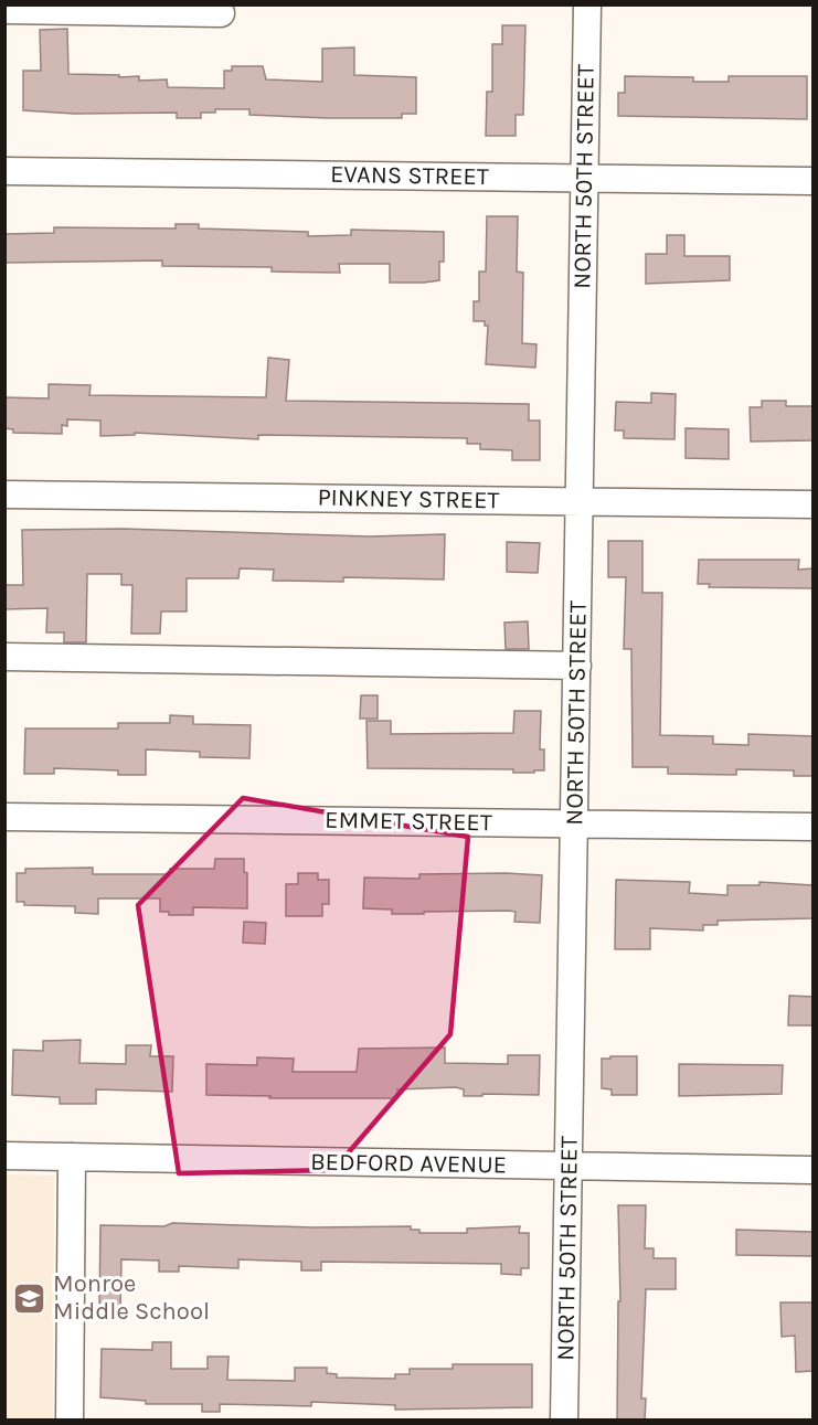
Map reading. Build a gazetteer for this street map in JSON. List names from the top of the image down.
{
  "streets": {
    "street": [
      "EVANS STREET",
      "NORTH 50TH STREET",
      "PINKNEY STREET",
      "EMMET STREET",
      "BEDFORD AVENUE"
    ]
  },
  "crossings": [
    ["EVANS STREET", "NORTH 50TH STREET"],
    ["NORTH 50TH STREET", "PINKNEY STREET"],
    ["NORTH 50TH STREET", "EMMET STREET"],
    ["NORTH 50TH STREET", "BEDFORD AVENUE"]
  ],
  "places": {
    "school or university": ["Monroe Middle School"]
  }
}
